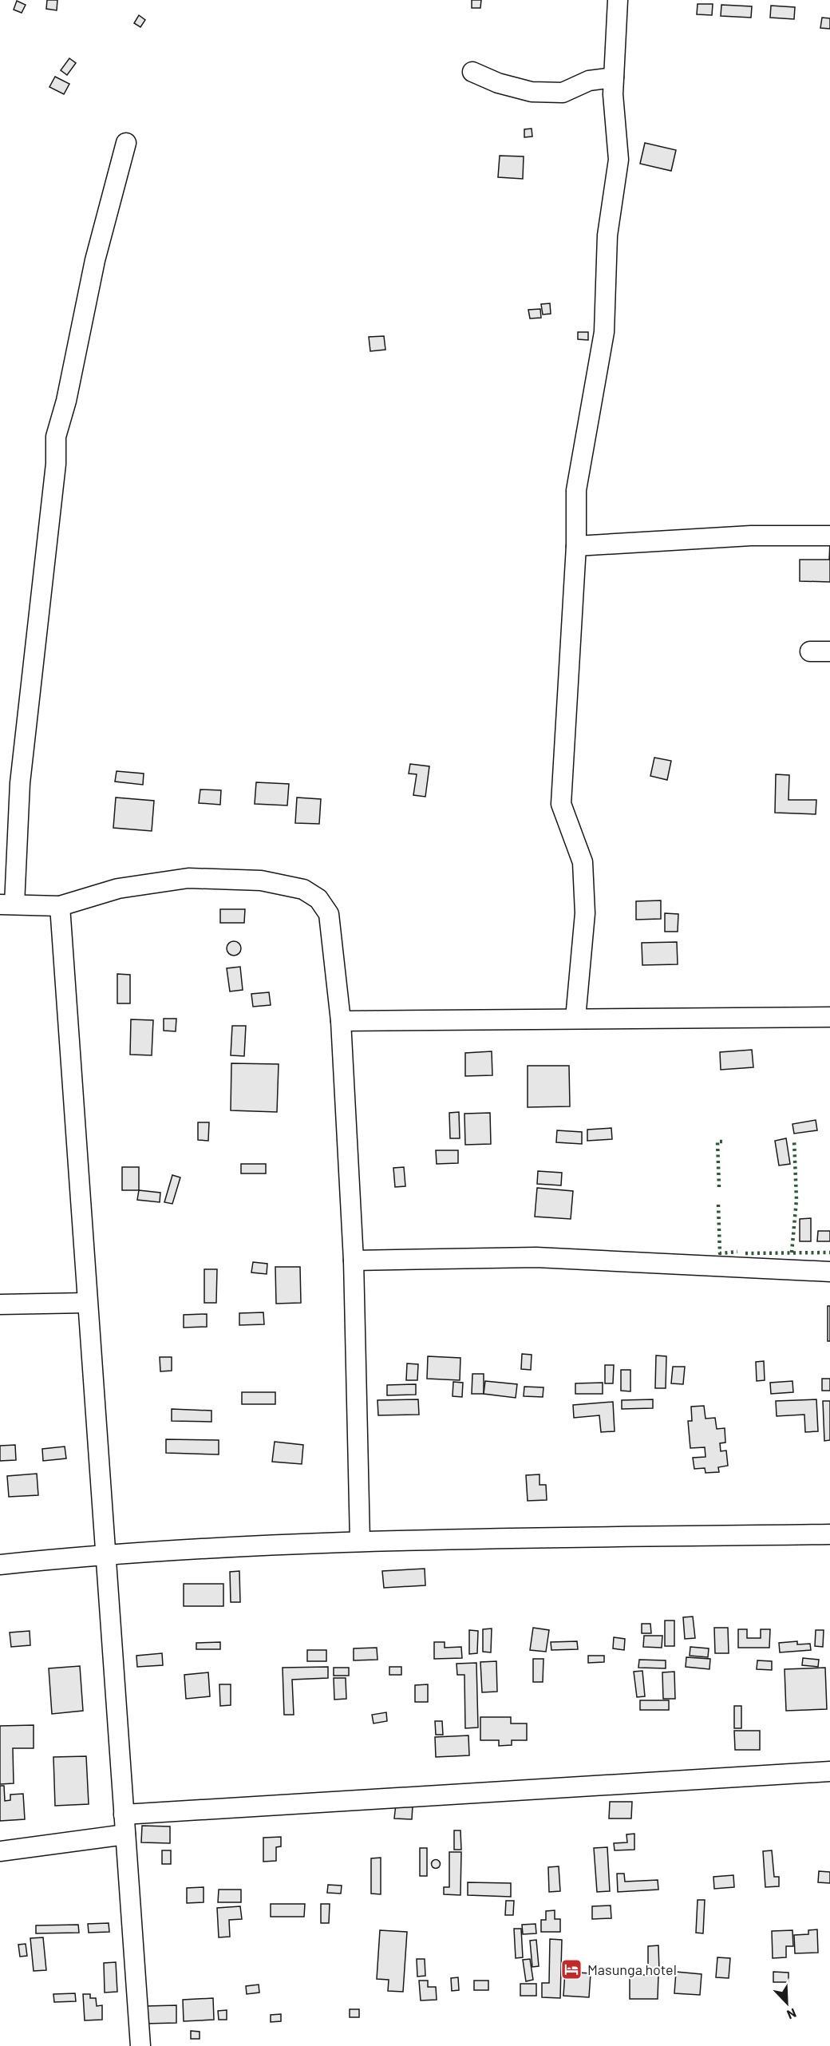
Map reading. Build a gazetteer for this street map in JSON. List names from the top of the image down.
{
  "places": {
    "hotel": ["Masunga hotel"]
  },
  "north": "bottom right"
}
